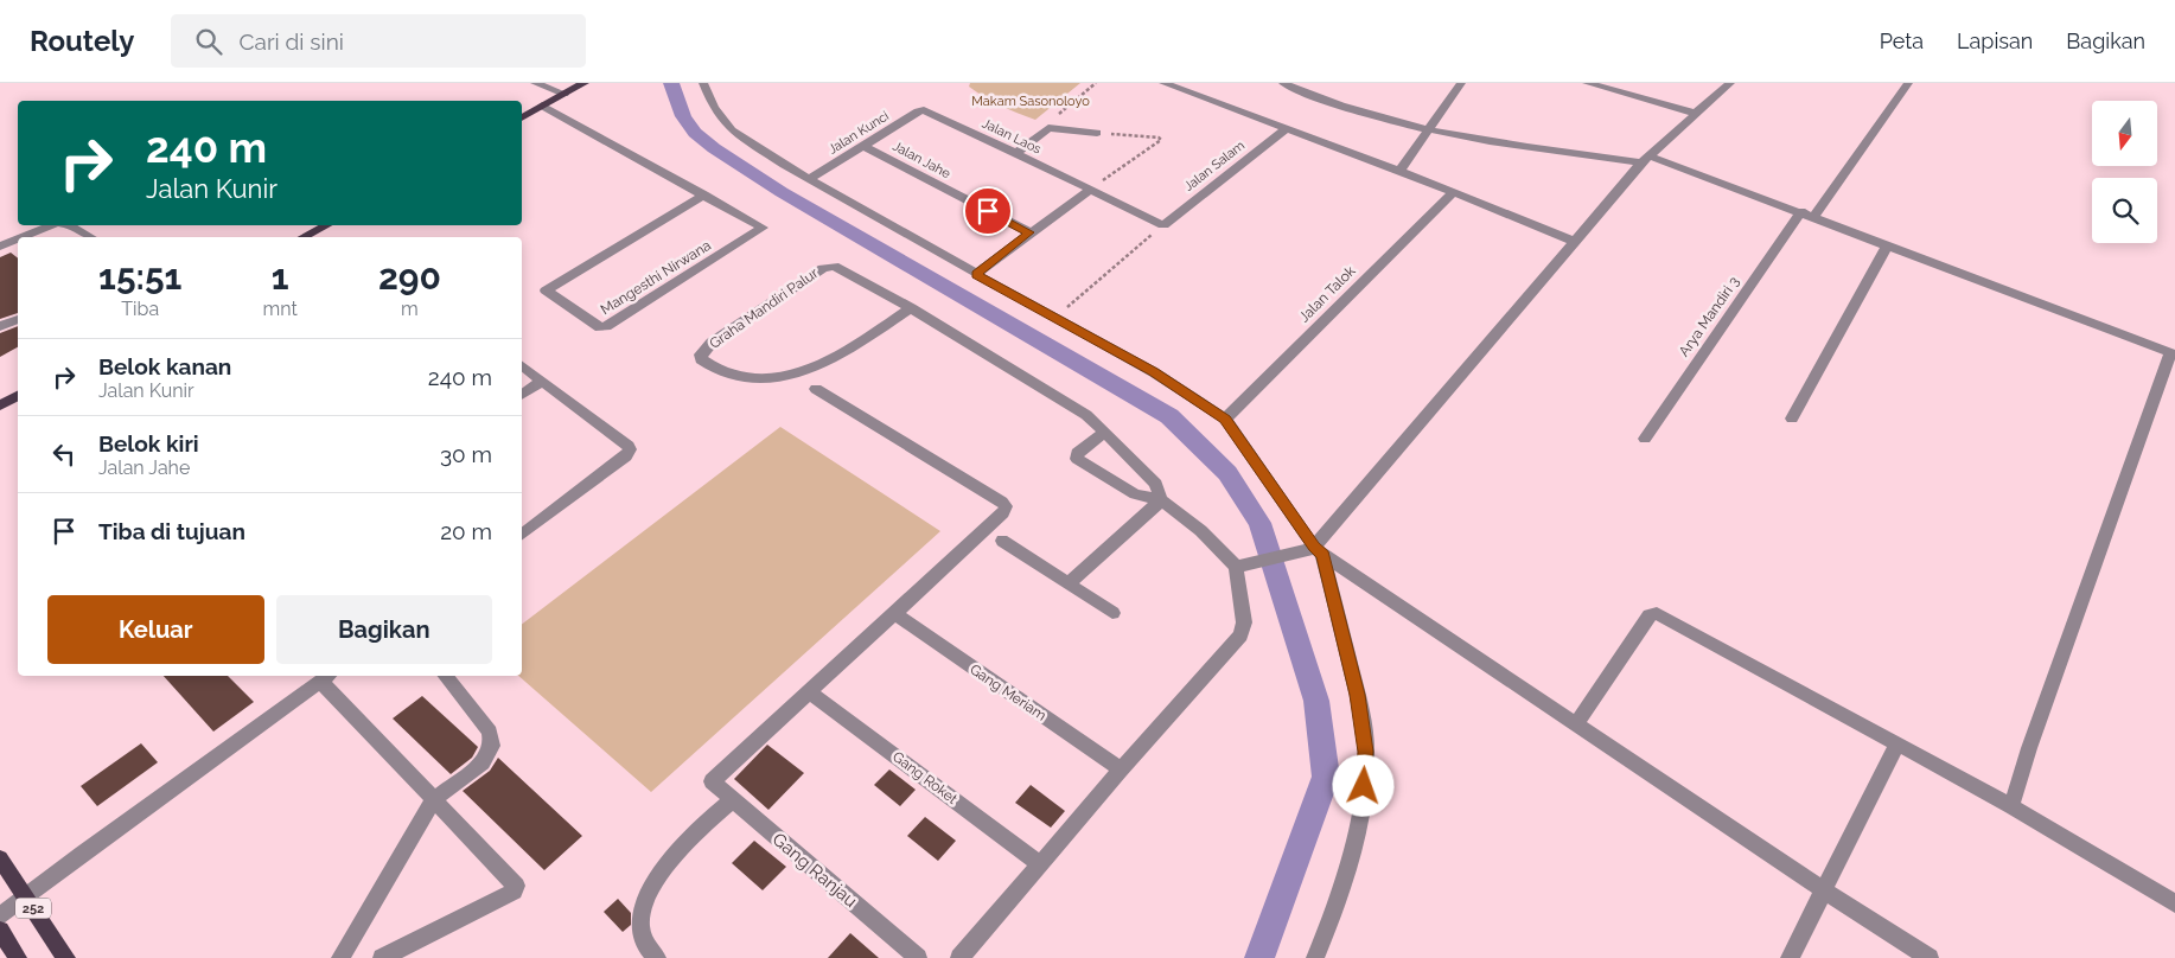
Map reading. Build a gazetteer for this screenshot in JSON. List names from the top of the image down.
{
  "streets": {
    "main road": ["252"],
    "street": [
      "Jalan Kunci",
      "Jalan Laos",
      "Jalan Jahe",
      "Jalan Salam",
      "Mangesthi Nirwana",
      "Jalan Talok",
      "Graha Mandiri Palur",
      "Arya Mandiri 3",
      "Gang Meriam",
      "Gang Roket",
      "Gang Ranjau"
    ]
  },
  "crossings": [
    ["Jalan Kunci", "Jalan Laos"],
    ["Jalan Kunci", "Jalan Jahe"],
    ["Jalan Laos", "Jalan Salam"],
    ["Gang Roket", "Gang Ranjau"]
  ],
  "parks": ["Makam Sasonoloyo"],
  "north": "bottom",
  "page": {
    "header": "Routely",
    "search": "Cari di sini",
    "nav": ["Peta", "Lapisan", "Bagikan"],
    "turn": ["240 m", "Jalan Kunir"],
    "eta": [
      "15:51",
      "Tiba",
      "1",
      "mnt",
      "290",
      "m"
    ],
    "list": [
      {
        "name": "Belok kanan",
        "note": "Jalan Kunir",
        "value": "240 m"
      },
      {
        "name": "Belok kiri",
        "note": "Jalan Jahe",
        "value": "30 m"
      },
      {
        "name": "Tiba di tujuan",
        "value": "20 m"
      }
    ],
    "buttons": ["Keluar", "Bagikan"]
  }
}
